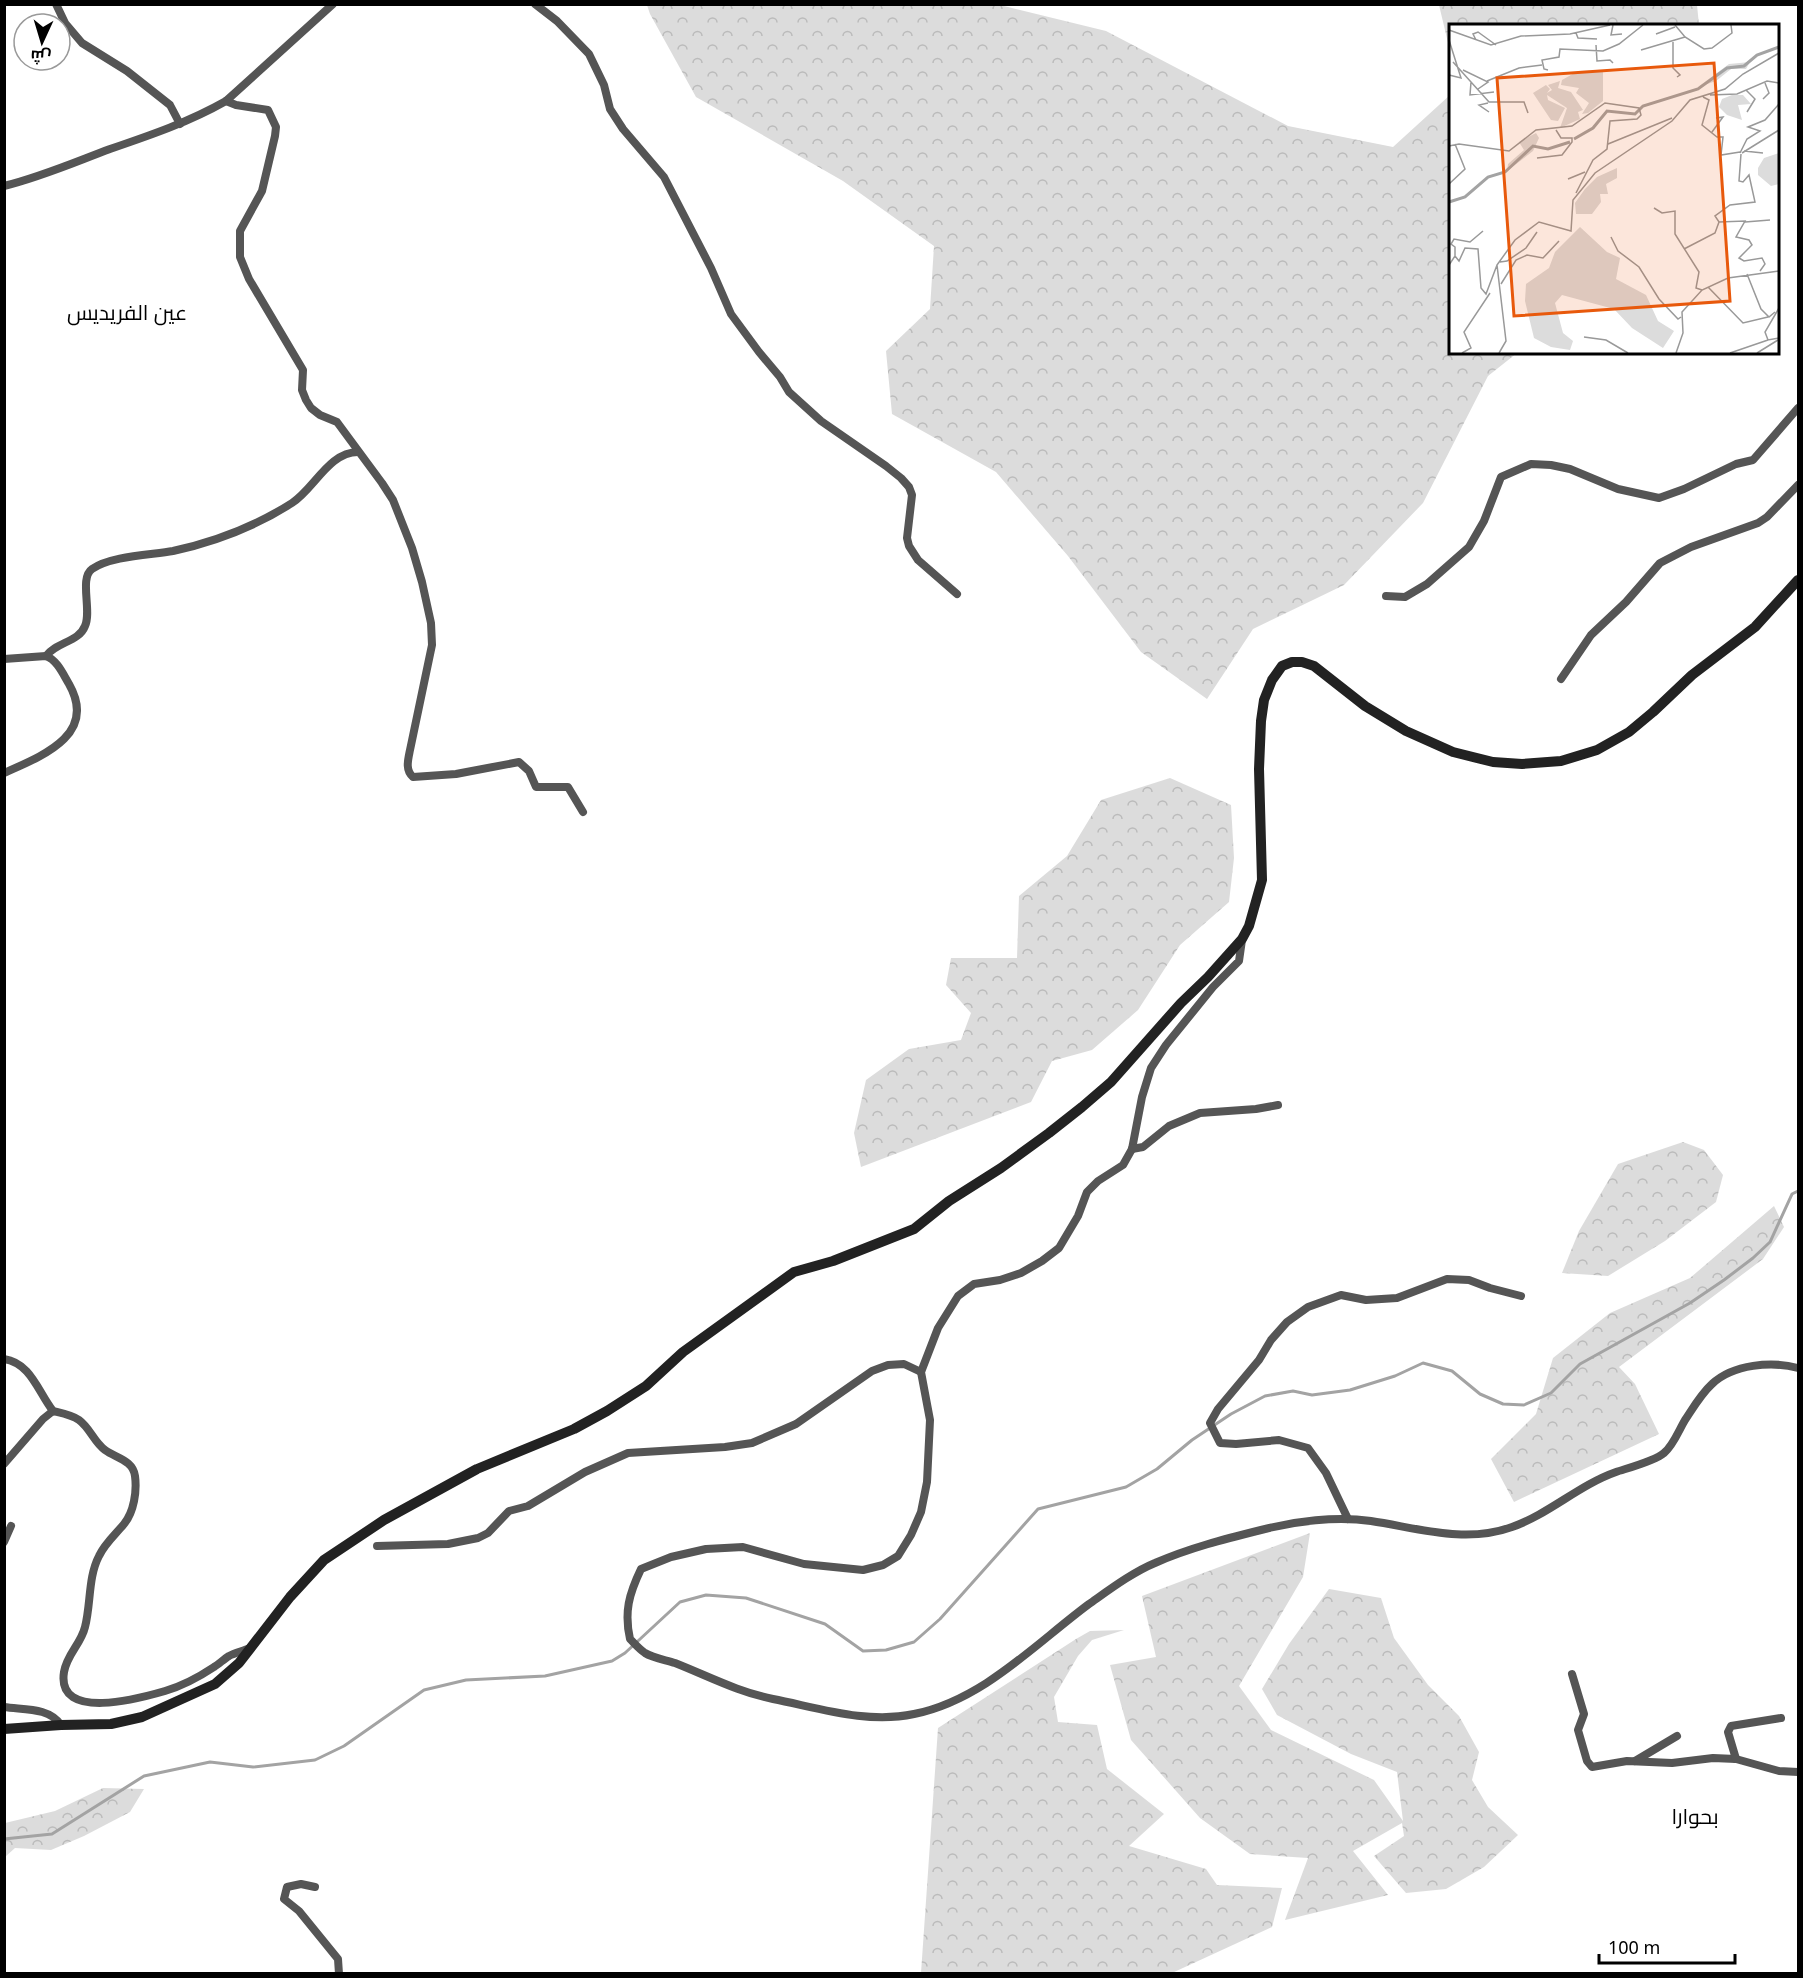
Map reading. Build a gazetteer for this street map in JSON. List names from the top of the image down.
{
  "districts": ["عين الفريديس", "بحوارا"],
  "scale_bar": "100 m",
  "north": "bottom"
}
